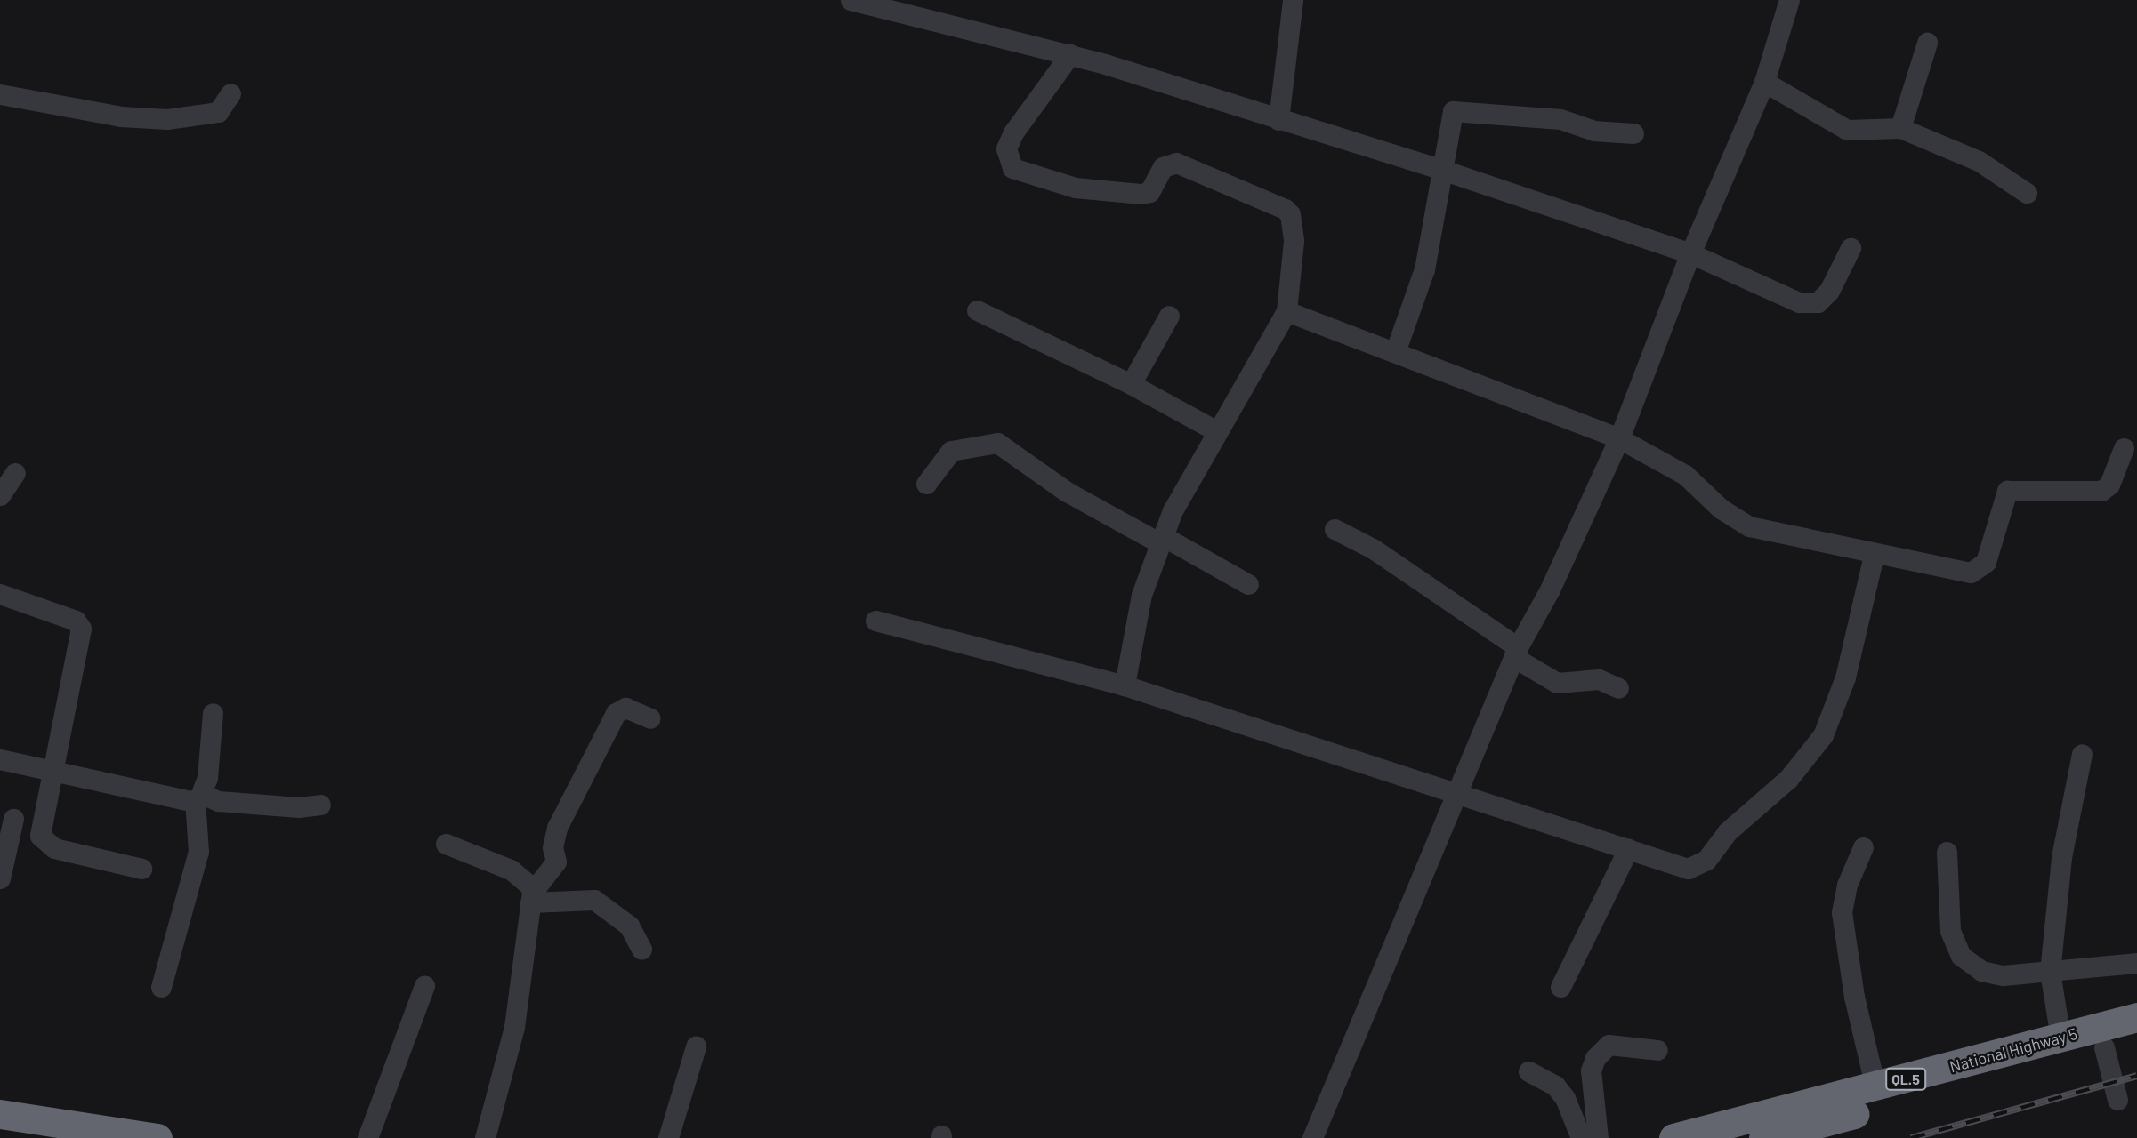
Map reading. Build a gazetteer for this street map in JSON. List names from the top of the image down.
{
  "streets": {
    "highway": ["National Highway 5", "QL.5"]
  }
}
